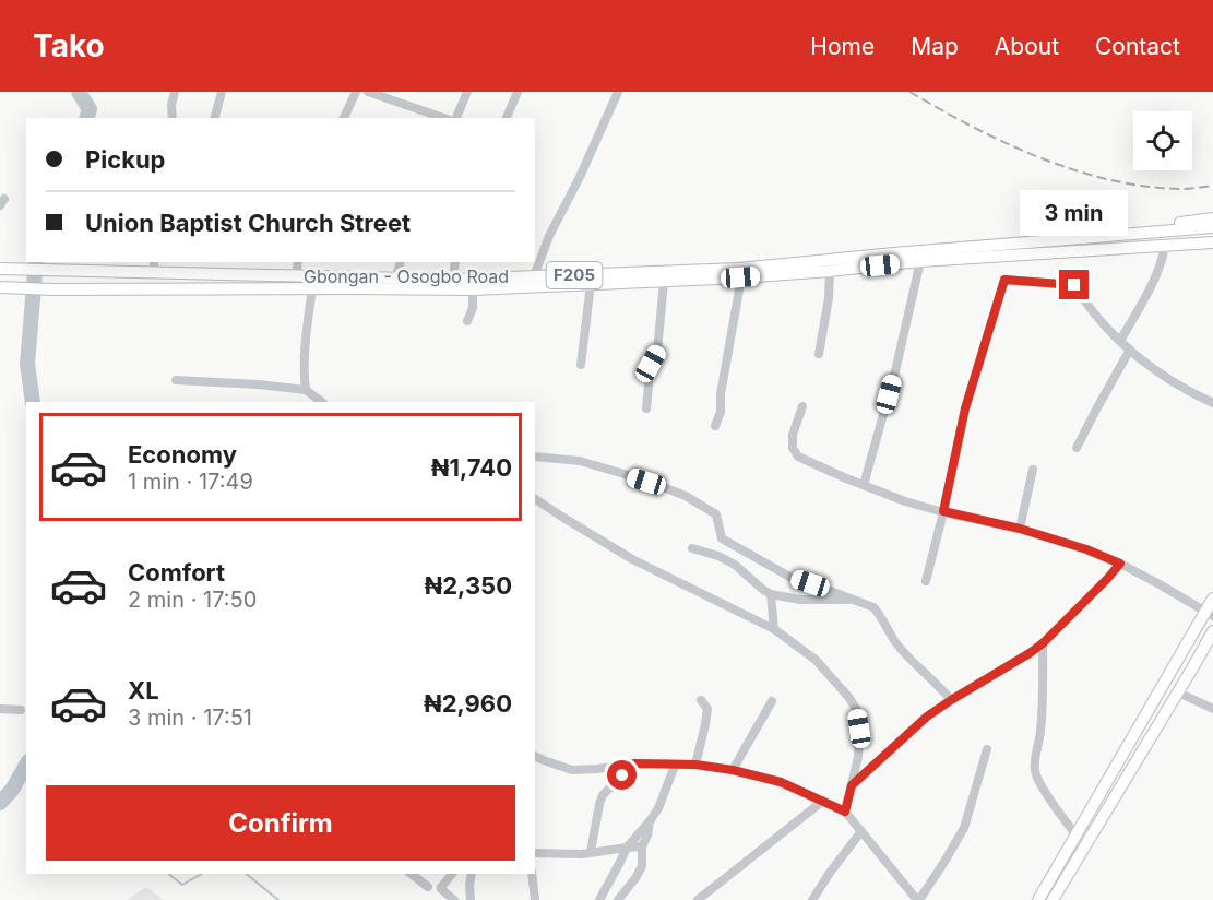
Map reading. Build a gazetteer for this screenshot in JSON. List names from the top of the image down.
{
  "streets": {
    "main road": ["F205", "Gbongan - Osogbo Road"]
  },
  "crossings": [
    ["F205", "Gbongan - Osogbo Road"]
  ],
  "page": {
    "header": "Tako",
    "nav": [
      "Home",
      "Map",
      "About",
      "Contact"
    ],
    "banner": ["Pickup", "Union Baptist Church Street"],
    "bubble": "3 min",
    "list": [
      {
        "name": "Economy",
        "note": "1 min · 17:49",
        "value": "₦1,740"
      },
      {
        "name": "Comfort",
        "note": "2 min · 17:50",
        "value": "₦2,350"
      },
      {
        "name": "XL",
        "note": "3 min · 17:51",
        "value": "₦2,960"
      }
    ],
    "buttons": "Confirm"
  }
}
